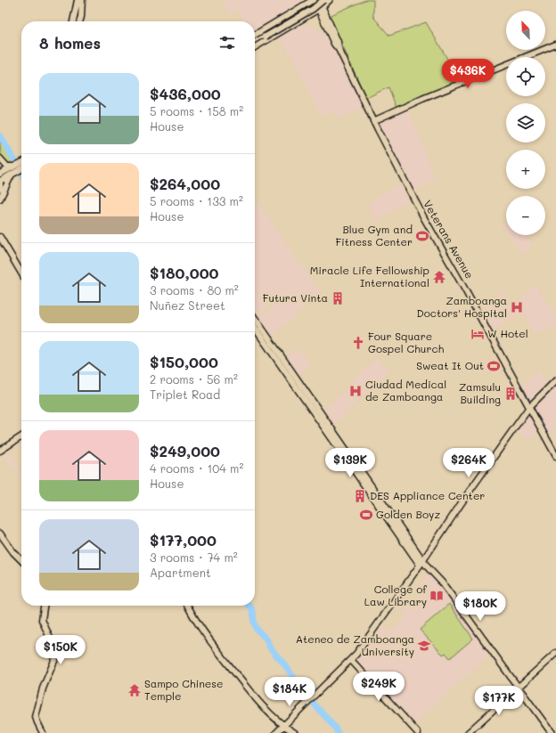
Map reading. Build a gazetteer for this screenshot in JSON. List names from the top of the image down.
{
  "streets": {
    "main road": ["Veterans Avenue"]
  },
  "places": {
    "sports": ["Blue Gym and Fitness Center", "Sweat It Out", "Golden Boyz"],
    "temple": ["Miracle Life Fellowship International", "Sampo Chinese Temple"],
    "building": ["Futura Vinta", "Zamsulu Building", "DES Appliance Center"],
    "hospital": ["Zamboanga Doctors' Hospital", "Ciudad Medical de Zamboanga"],
    "hotel": ["W Hotel"],
    "church": ["Four Square Gospel Church"],
    "library": ["College of Law Library"],
    "school or university": ["Ateneo de Zamboanga University"]
  },
  "north": "top left",
  "page": {
    "map_buttons": ["+", "−"],
    "heading": "8 homes",
    "price": [
      "$436K",
      "$139K",
      "$264K",
      "$180K",
      "$150K",
      "$249K",
      "$184K",
      "$177K"
    ],
    "list": [
      {
        "name": "$436,000",
        "note": "5 rooms · 158 m² · House"
      },
      {
        "name": "$264,000",
        "note": "5 rooms · 133 m² · House"
      },
      {
        "name": "$180,000",
        "note": "3 rooms · 80 m² · Nuñez Street"
      },
      {
        "name": "$150,000",
        "note": "2 rooms · 56 m² · Triplet Road"
      },
      {
        "name": "$249,000",
        "note": "4 rooms · 104 m² · House"
      },
      {
        "name": "$177,000",
        "note": "3 rooms · 74 m² · Apartment"
      }
    ]
  }
}
